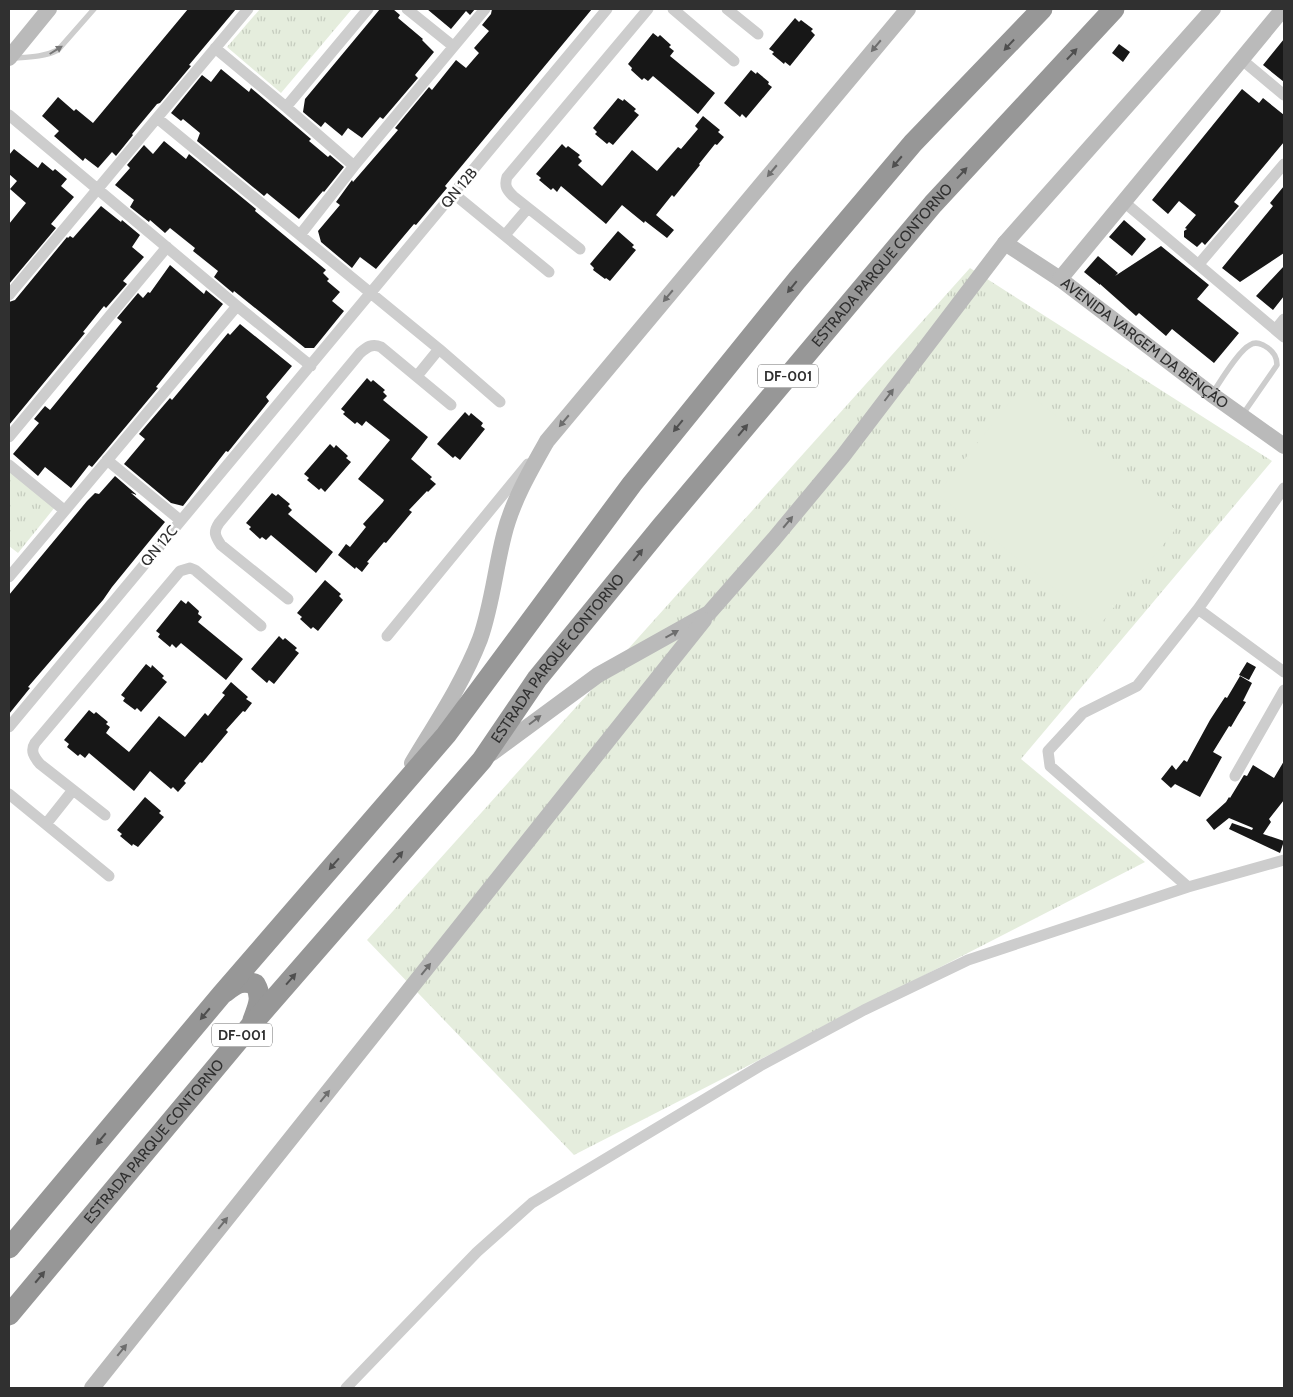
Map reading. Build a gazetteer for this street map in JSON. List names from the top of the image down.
{
  "streets": {
    "highway": ["ESTRADA PARQUE CONTORNO", "DF-001"],
    "main road": ["AVENIDA VARGEM DA BÊNÇÃO"],
    "street": ["QN 12B", "QN 12C"]
  },
  "crossings": [
    ["QN 12B", "QN 12C"]
  ]
}
